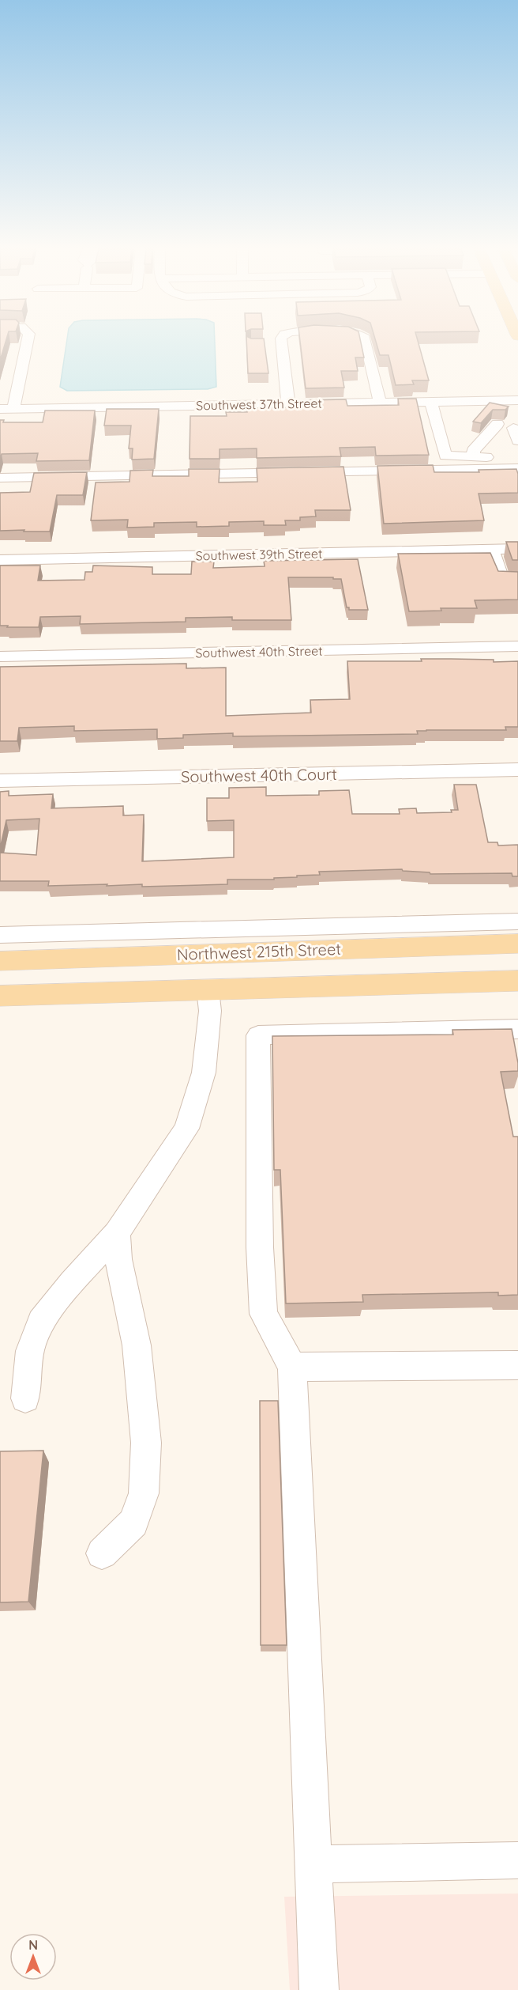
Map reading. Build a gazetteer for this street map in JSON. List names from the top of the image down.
{
  "streets": {
    "main road": ["Northwest 215th Street"],
    "street": [
      "Southwest 37th Street",
      "Southwest 39th Street",
      "Southwest 40th Street",
      "Southwest 40th Court"
    ]
  },
  "north": "top"
}
